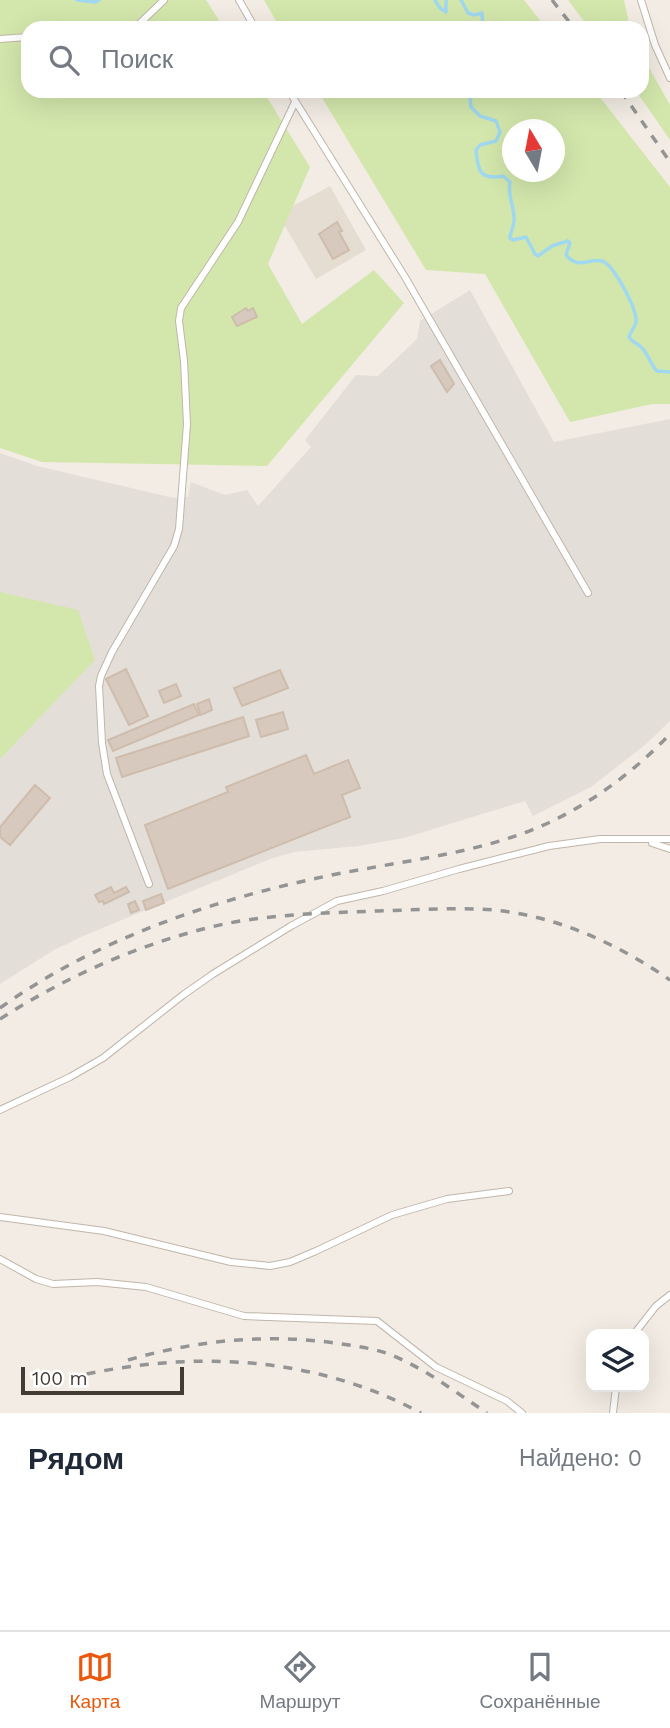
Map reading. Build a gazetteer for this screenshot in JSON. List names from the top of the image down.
{
  "scale_bar": "100 m",
  "north": "top",
  "page": {
    "search": "Поиск",
    "scale": "100 m",
    "heading": ["Рядом", "Найдено: 0"],
    "nav": ["Карта", "Маршрут", "Сохранённые"]
  }
}
